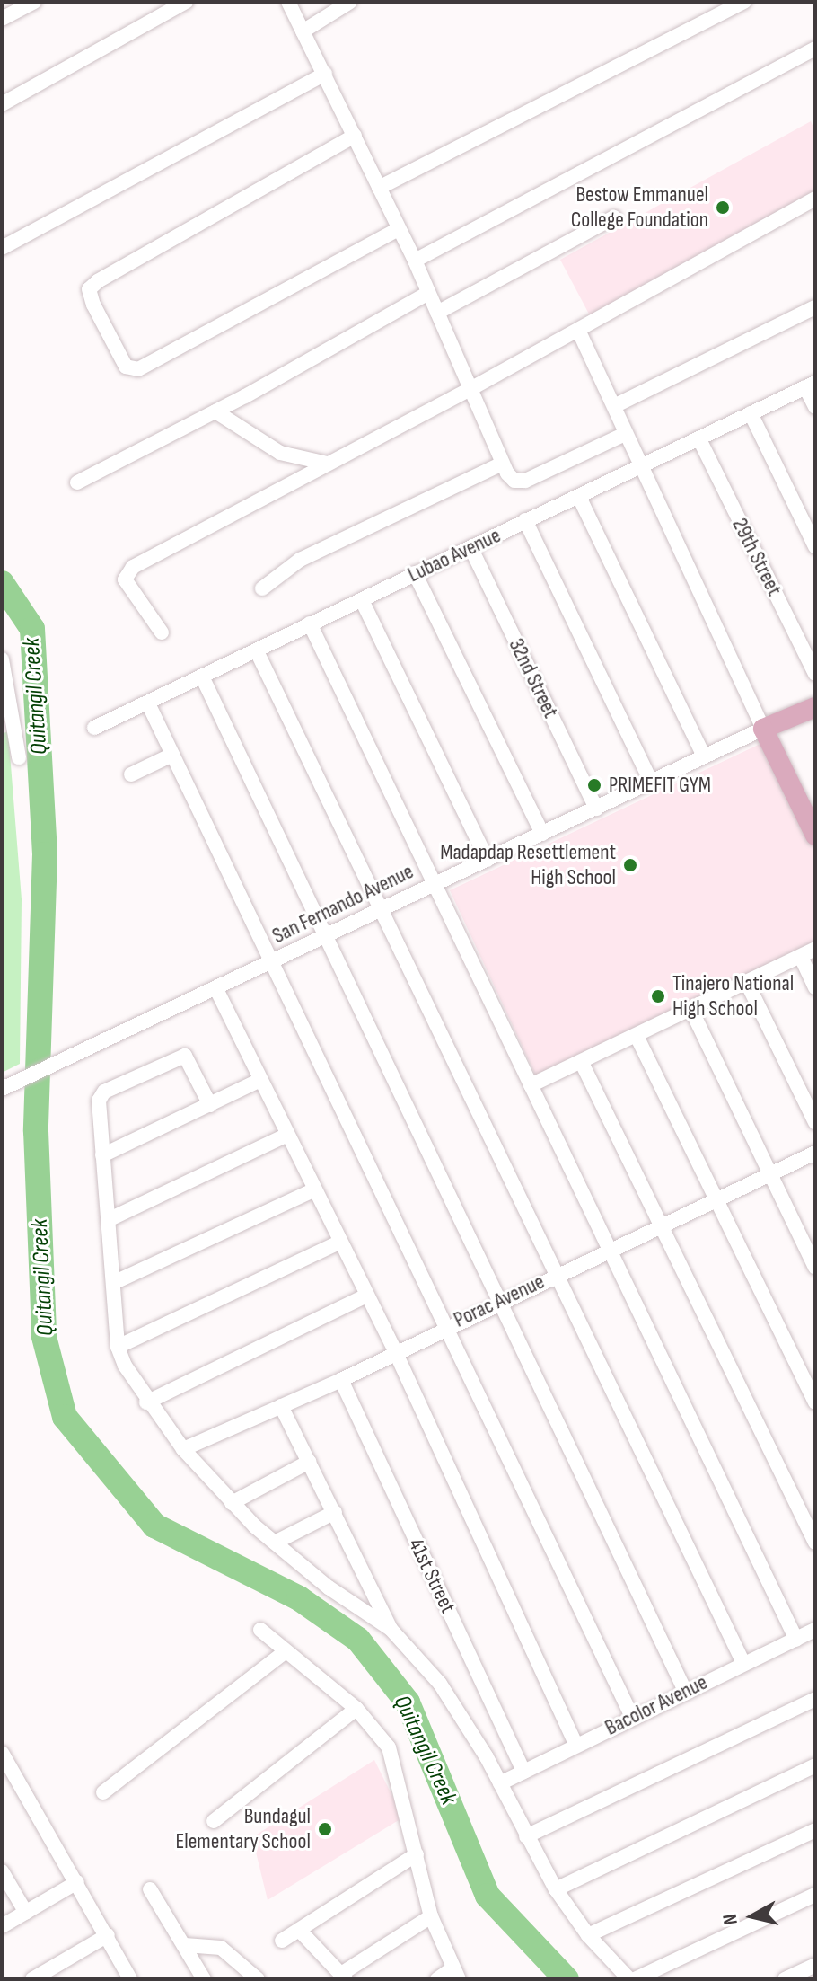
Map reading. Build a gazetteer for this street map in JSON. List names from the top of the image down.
{
  "streets": {
    "main road": ["San Fernando Avenue"],
    "street": [
      "Lubao Avenue",
      "29th Street",
      "32nd Street",
      "Porac Avenue",
      "41st Street",
      "Bacolor Avenue"
    ]
  },
  "crossings": [
    ["Lubao Avenue", "29th Street"],
    ["Lubao Avenue", "32nd Street"],
    ["32nd Street", "San Fernando Avenue"],
    ["Porac Avenue", "41st Street"],
    ["41st Street", "Bacolor Avenue"]
  ],
  "water": ["Quitangil Creek"],
  "places": [
    "Bestow Emmanuel College Foundation",
    "PRIMEFIT GYM",
    "Madapdap Resettlement High School",
    "Tinajero National High School",
    "Bundagul Elementary School"
  ],
  "north": "left"
}
